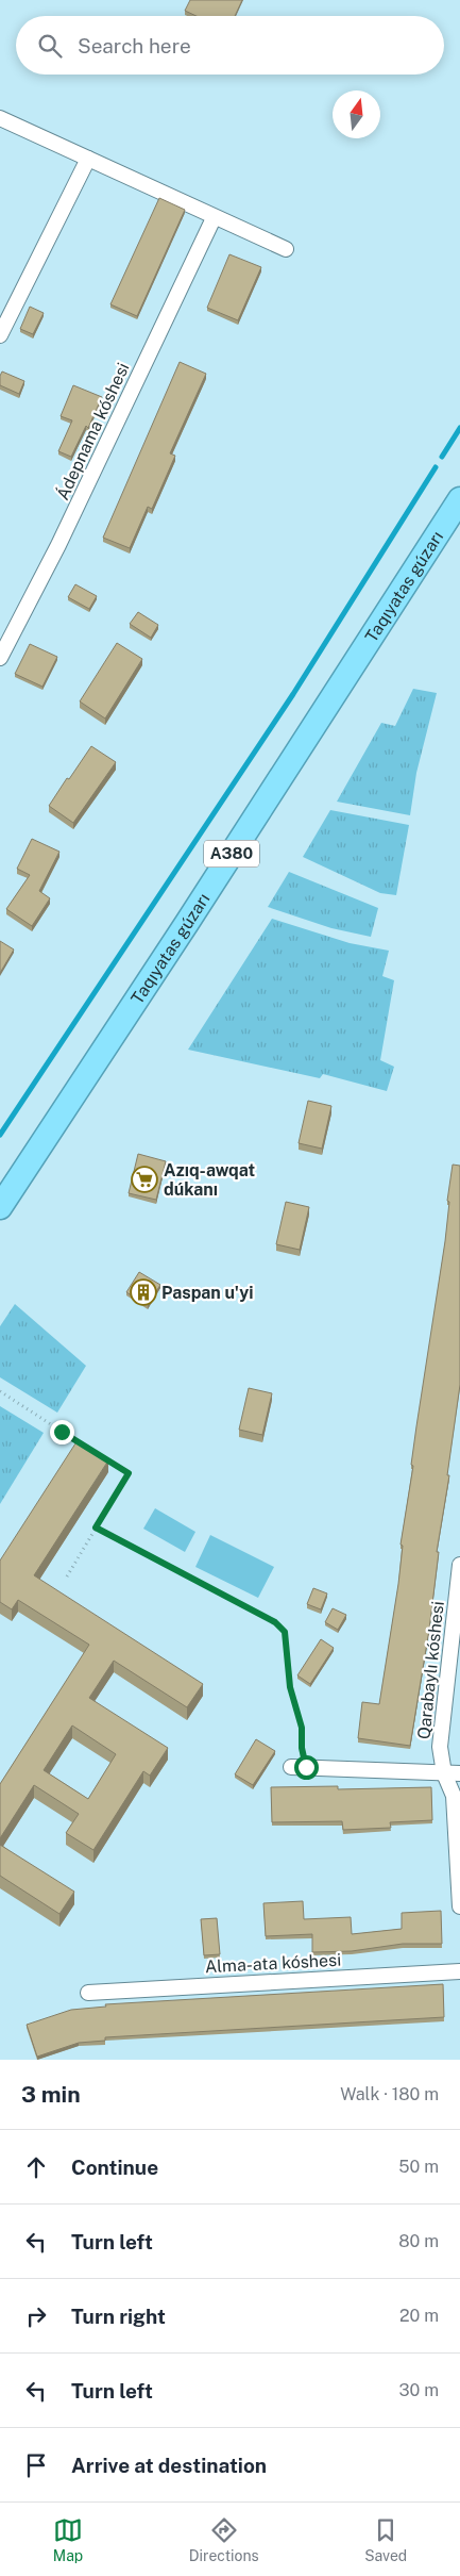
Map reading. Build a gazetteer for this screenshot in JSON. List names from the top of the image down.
{
  "streets": {
    "highway": ["Taqıyatas gúzarı", "A380"],
    "street": ["Ádepnama kóshesi", "Qarabaylı kóshesi", "Alma-ata kóshesi"]
  },
  "places": {
    "supermarket": ["Azıq-awqat dúkanı"],
    "building": ["Paspan u'yi"]
  },
  "north": "top",
  "page": {
    "search": "Search here",
    "heading": ["3 min", "Walk · 180 m"],
    "list": [
      ["Continue", "50 m"],
      ["Turn left", "80 m"],
      ["Turn right", "20 m"],
      ["Turn left", "30 m"],
      "Arrive at destination"
    ],
    "nav": ["Map", "Directions", "Saved"]
  }
}
